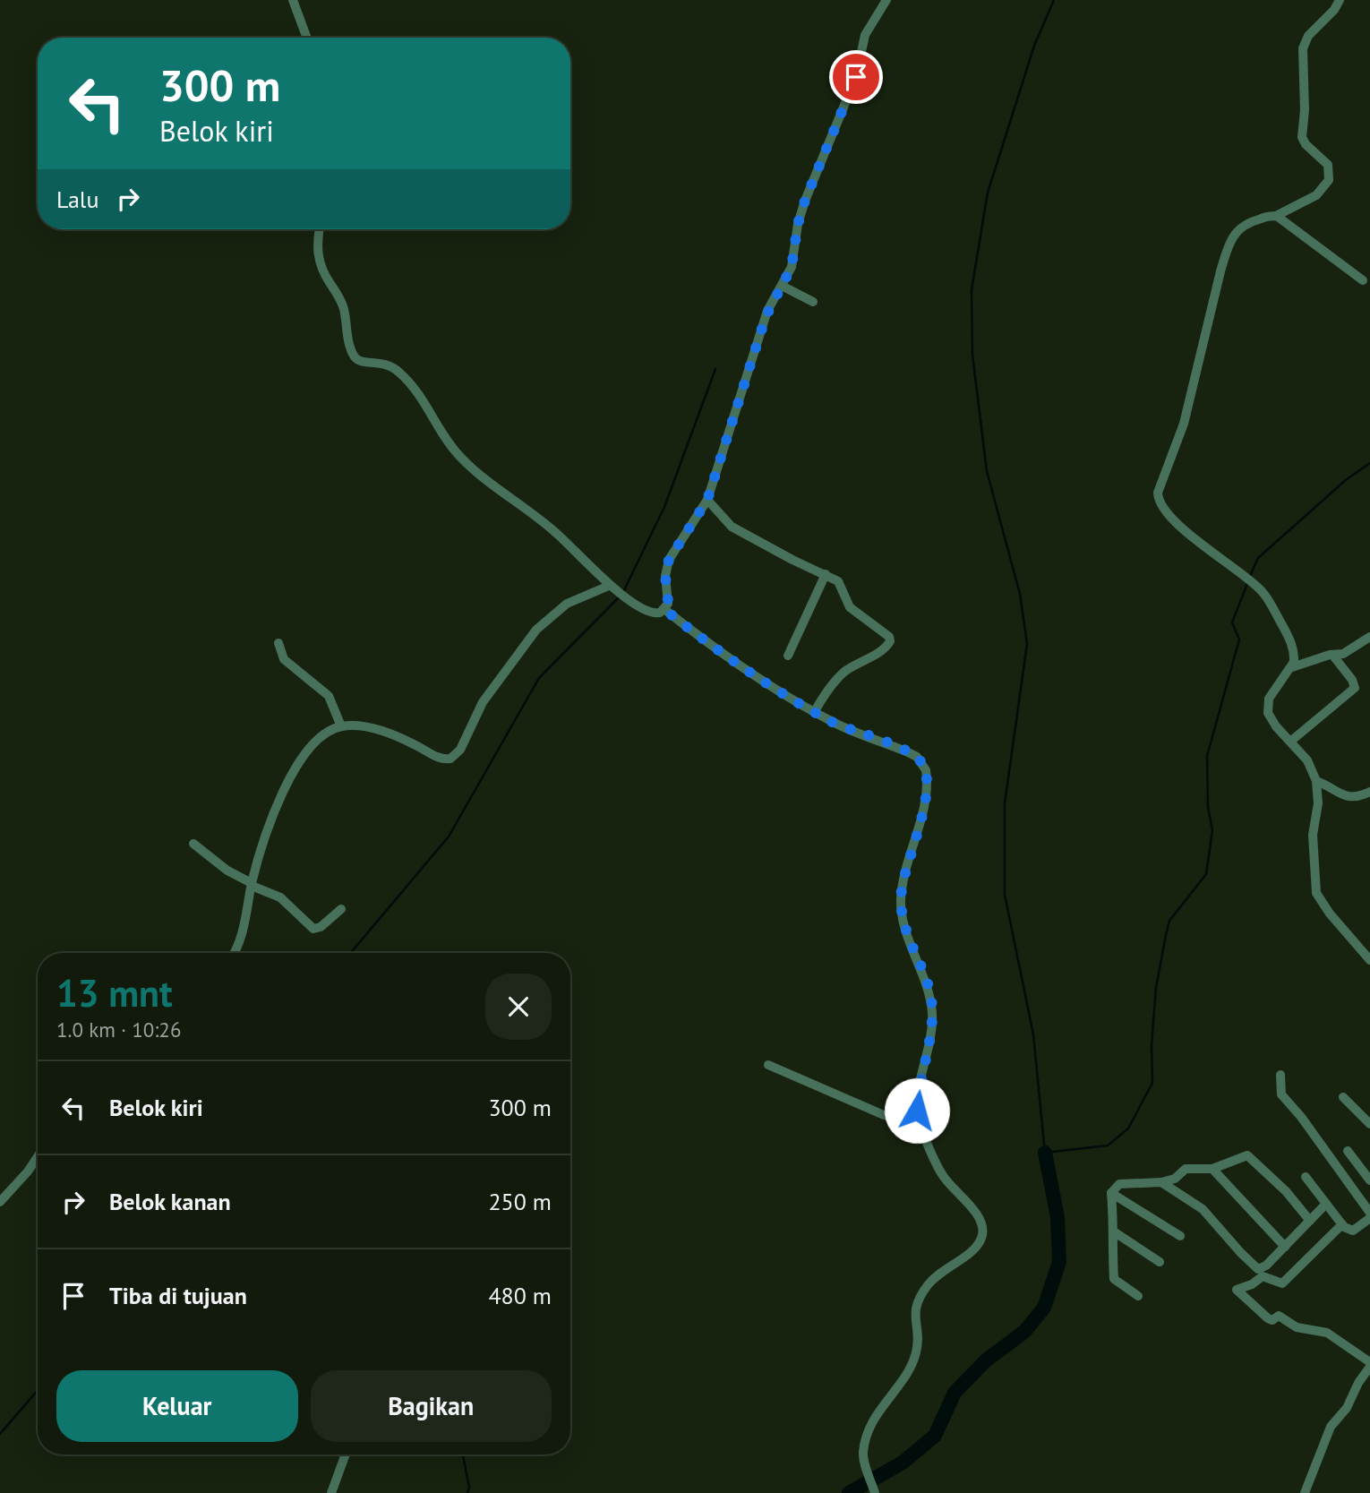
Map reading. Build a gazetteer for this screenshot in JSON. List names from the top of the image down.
{
  "page": {
    "turn": ["300 m", "Belok kiri"],
    "then": "Lalu",
    "heading": ["13 mnt", "1.0 km · 10:26"],
    "list": [
      {
        "name": "Belok kiri",
        "value": "300 m"
      },
      {
        "name": "Belok kanan",
        "value": "250 m"
      },
      {
        "name": "Tiba di tujuan",
        "value": "480 m"
      }
    ],
    "buttons": ["Keluar", "Bagikan"]
  }
}
